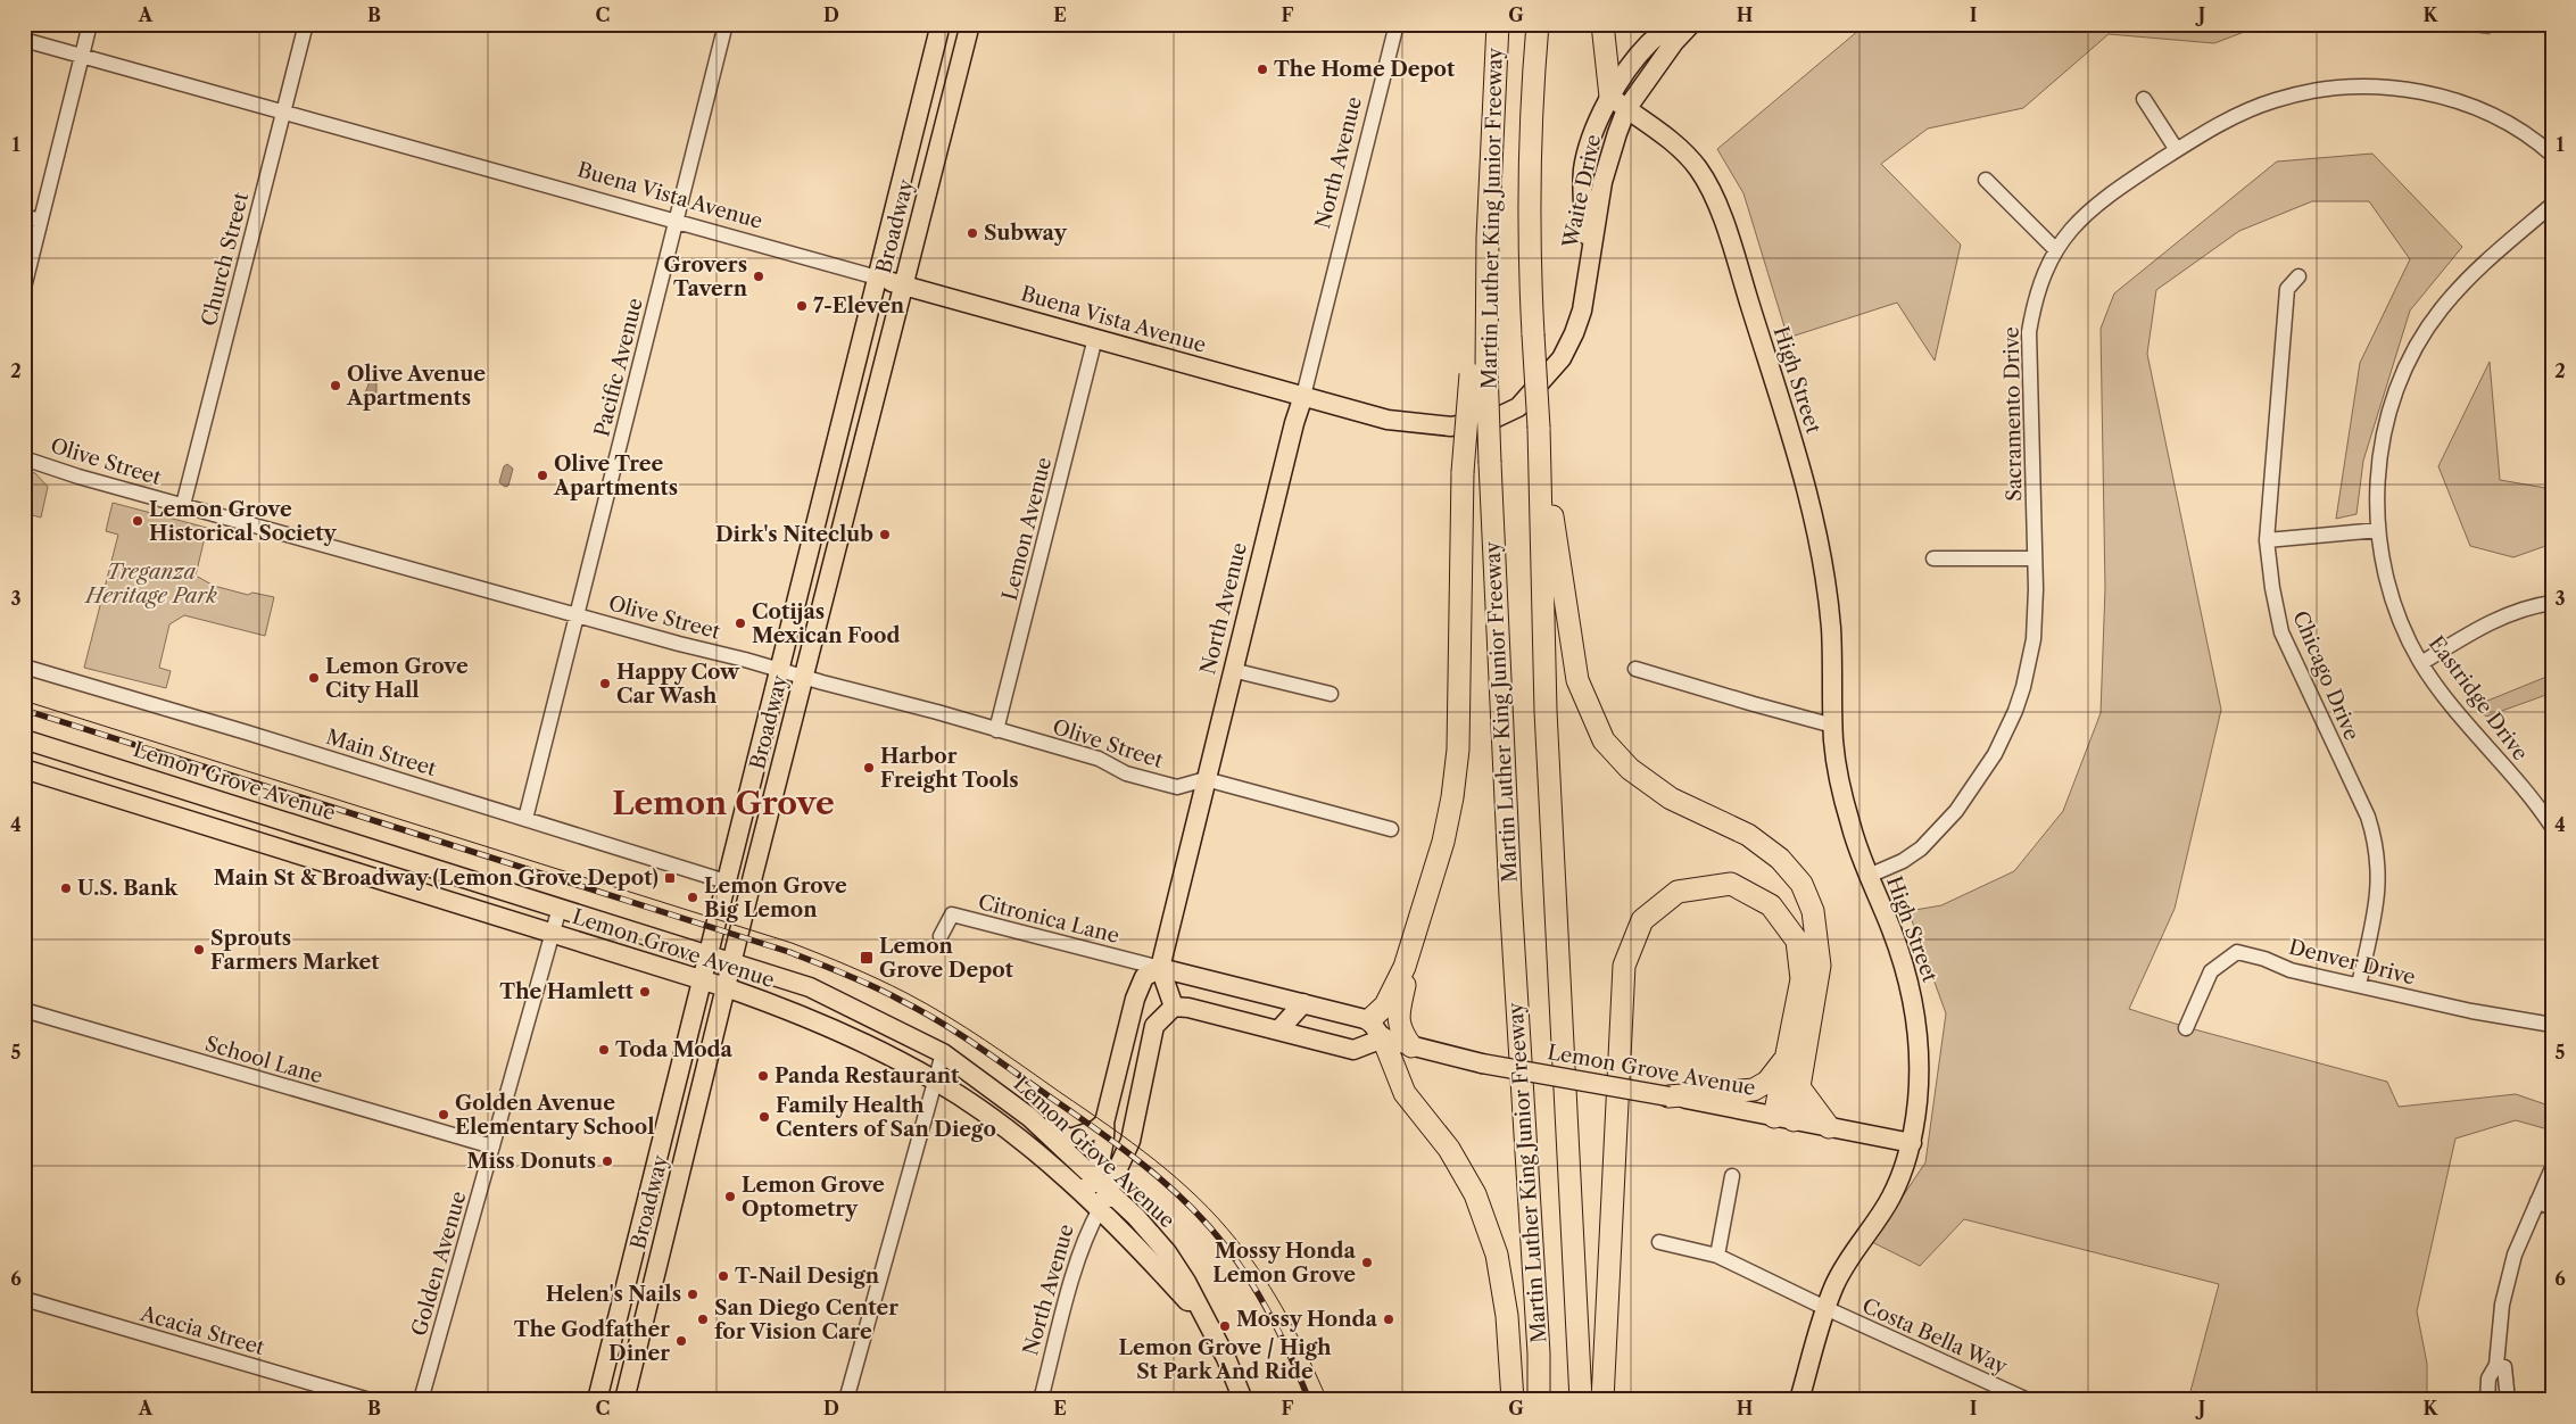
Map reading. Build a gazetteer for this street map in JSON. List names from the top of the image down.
{
  "streets": {
    "highway": ["Martin Luther King Junior Freeway"],
    "main road": [
      "North Avenue",
      "Waite Drive",
      "Buena Vista Avenue",
      "Broadway",
      "High Street",
      "Lemon Grove Avenue"
    ],
    "street": [
      "Church Street",
      "Pacific Avenue",
      "Sacramento Drive",
      "Olive Street",
      "Lemon Avenue",
      "Chicago Drive",
      "Eastridge Drive",
      "Main Street",
      "Citronica Lane",
      "Denver Drive",
      "School Lane",
      "Golden Avenue",
      "Acacia Street",
      "Costa Bella Way"
    ]
  },
  "crossings": [
    ["North Avenue", "Waite Drive"],
    ["North Avenue", "Buena Vista Avenue"],
    ["North Avenue", "Olive Street"],
    ["North Avenue", "Lemon Grove Avenue"],
    ["North Avenue", "Citronica Lane"],
    ["Waite Drive", "Buena Vista Avenue"],
    ["Waite Drive", "High Street"],
    ["Buena Vista Avenue", "Broadway"],
    ["Buena Vista Avenue", "Church Street"],
    ["Buena Vista Avenue", "Pacific Avenue"],
    ["Buena Vista Avenue", "Lemon Avenue"],
    ["Broadway", "Olive Street"],
    ["Broadway", "Main Street"],
    ["Broadway", "Lemon Grove Avenue"],
    ["Church Street", "Olive Street"],
    ["Pacific Avenue", "Olive Street"],
    ["Pacific Avenue", "Main Street"],
    ["High Street", "Sacramento Drive"],
    ["High Street", "Lemon Grove Avenue"],
    ["High Street", "Costa Bella Way"],
    ["Olive Street", "Lemon Avenue"],
    ["Chicago Drive", "Denver Drive"],
    ["Lemon Grove Avenue", "Golden Avenue"],
    ["School Lane", "Golden Avenue"]
  ],
  "districts": ["Lemon Grove"],
  "parks": ["Treganza Heritage Park"],
  "places": {
    "other": [
      "The Home Depot",
      "Subway",
      "Grovers Tavern",
      "7-Eleven",
      "Olive Avenue Apartments",
      "Olive Tree Apartments",
      "Lemon Grove Historical Society",
      "Dirk's Niteclub",
      "Cotijas Mexican Food",
      "Lemon Grove City Hall",
      "Happy Cow Car Wash",
      "Harbor Freight Tools",
      "U.S. Bank",
      "Lemon Grove Big Lemon",
      "Sprouts Farmers Market",
      "The Hamlett",
      "Toda Moda",
      "Panda Restaurant",
      "Golden Avenue Elementary School",
      "Family Health Centers of San Diego",
      "Miss Donuts",
      "Lemon Grove Optometry",
      "Mossy Honda Lemon Grove",
      "T-Nail Design",
      "Helen's Nails",
      "San Diego Center for Vision Care",
      "Mossy Honda",
      "Lemon Grove / High St Park And Ride",
      "The Godfather Diner"
    ],
    "transit": ["Main St & Broadway (Lemon Grove Depot)", "Lemon Grove Depot"]
  },
  "grid": {
    "columns": [
      "A",
      "B",
      "C",
      "D",
      "E",
      "F",
      "G",
      "H",
      "I",
      "J",
      "K"
    ],
    "rows": [
      "1",
      "2",
      "3",
      "4",
      "5",
      "6"
    ]
  }
}
